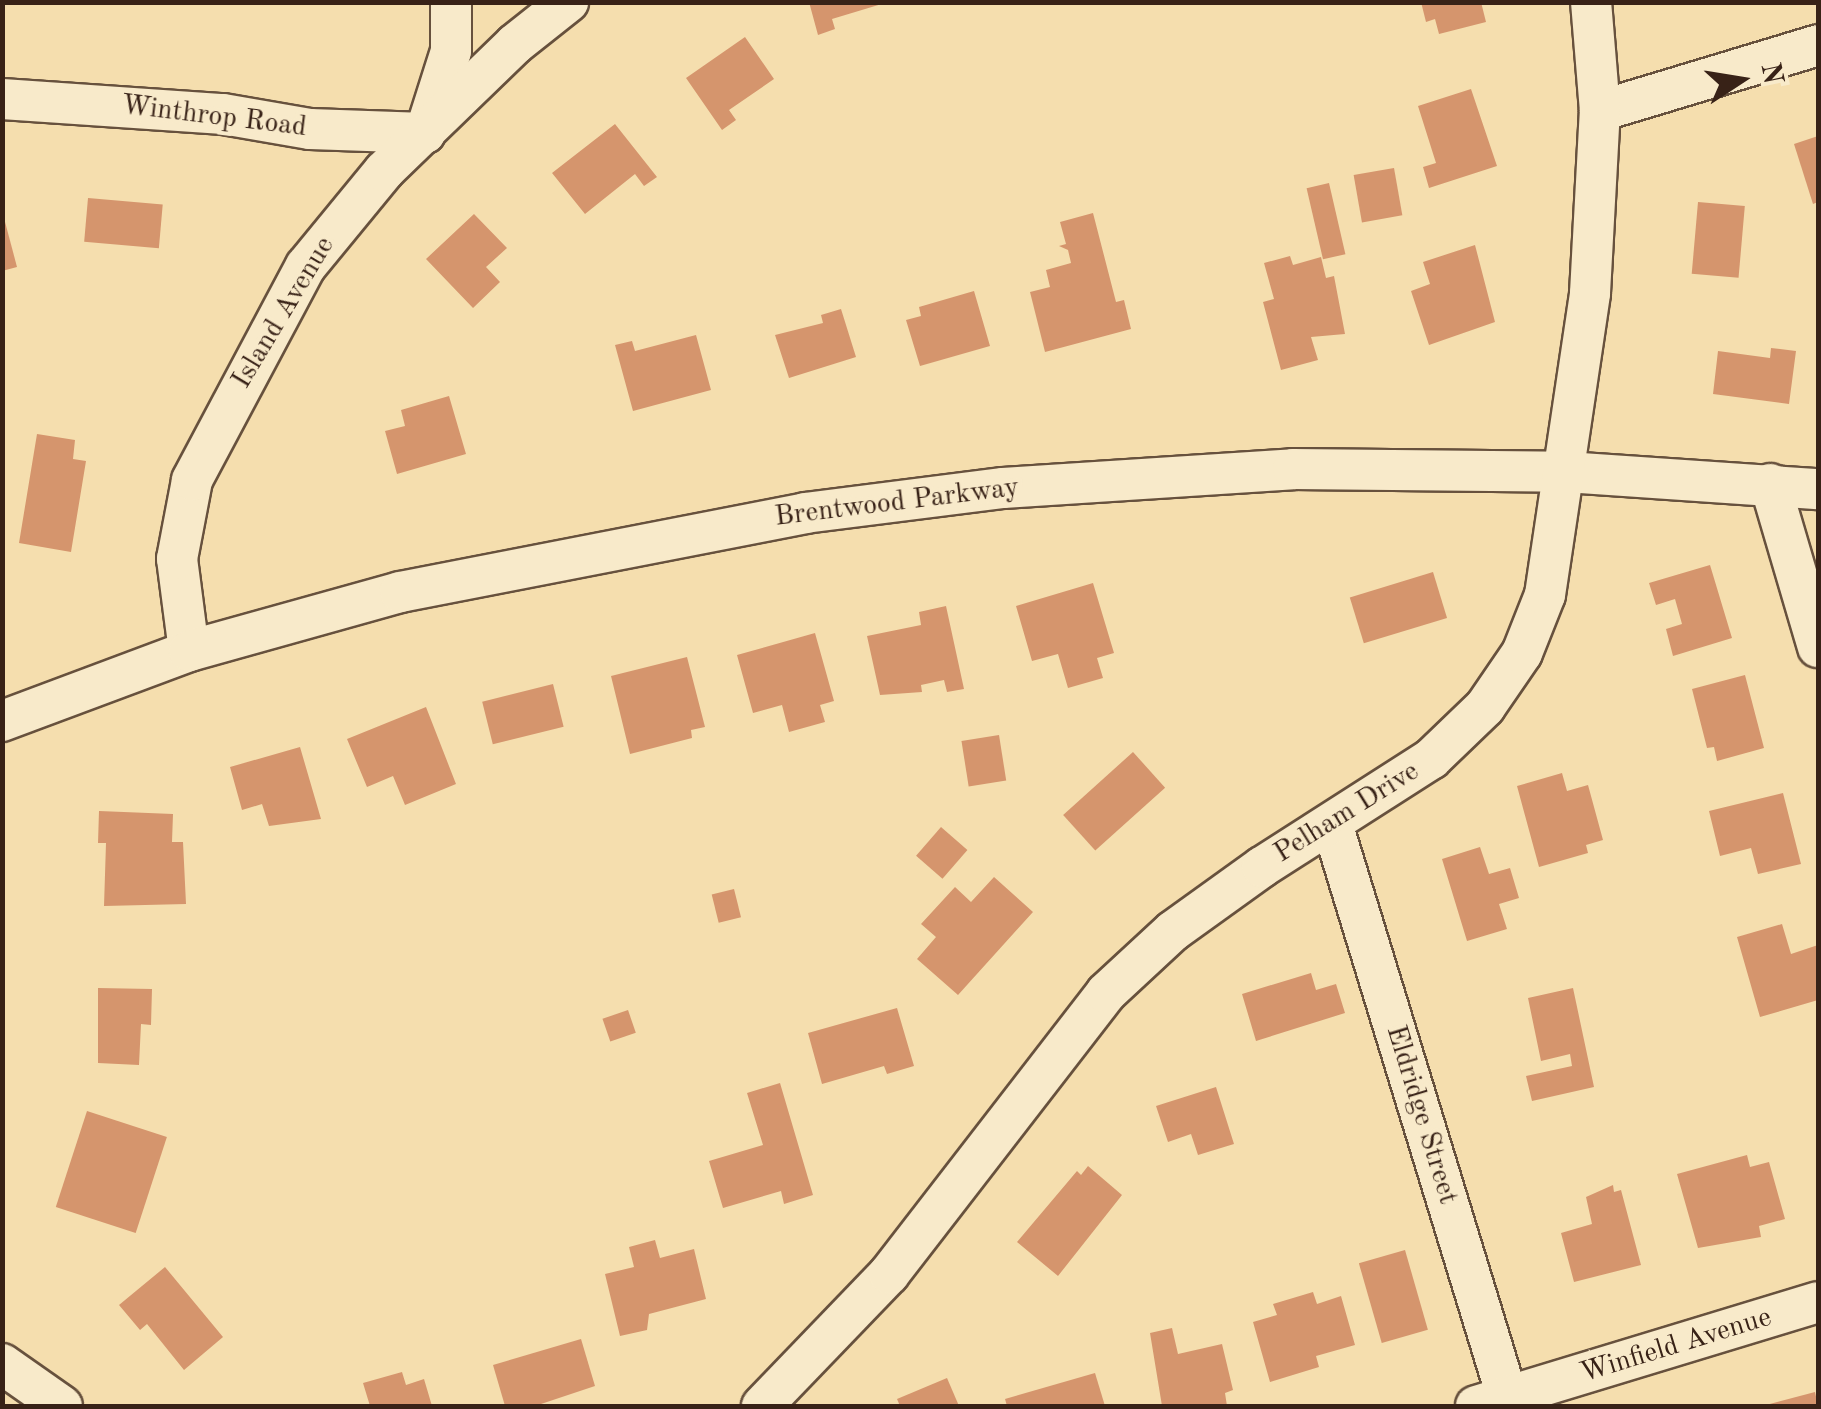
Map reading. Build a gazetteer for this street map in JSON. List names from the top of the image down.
{
  "streets": {
    "street": [
      "Winthrop Road",
      "Island Avenue",
      "Brentwood Parkway",
      "Pelham Drive",
      "Eldridge Street",
      "Winfield Avenue"
    ]
  },
  "crossings": [
    ["Winthrop Road", "Island Avenue"],
    ["Island Avenue", "Brentwood Parkway"],
    ["Brentwood Parkway", "Pelham Drive"],
    ["Pelham Drive", "Eldridge Street"],
    ["Eldridge Street", "Winfield Avenue"]
  ],
  "north": "right"
}
